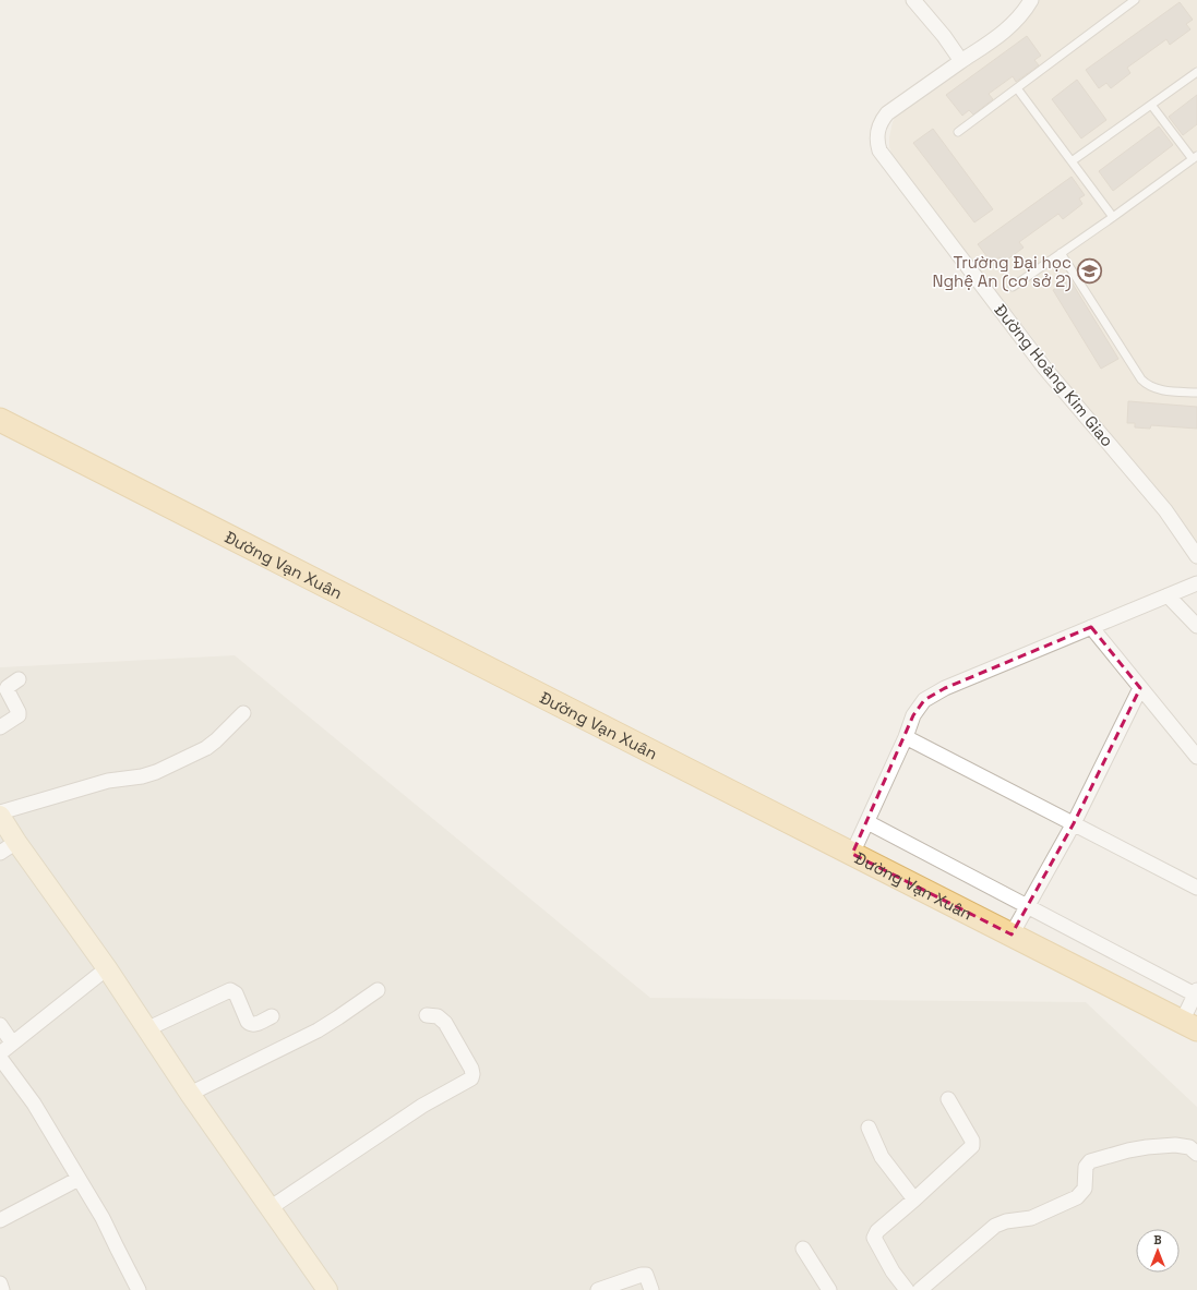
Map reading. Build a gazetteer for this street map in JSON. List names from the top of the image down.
{
  "streets": {
    "main road": ["Đường Vạn Xuân"],
    "street": ["Đường Hoàng Kim Giao"]
  },
  "places": {
    "school or university": ["Trường Đại học Nghệ An (cơ sở 2)"]
  },
  "north": "top"
}
